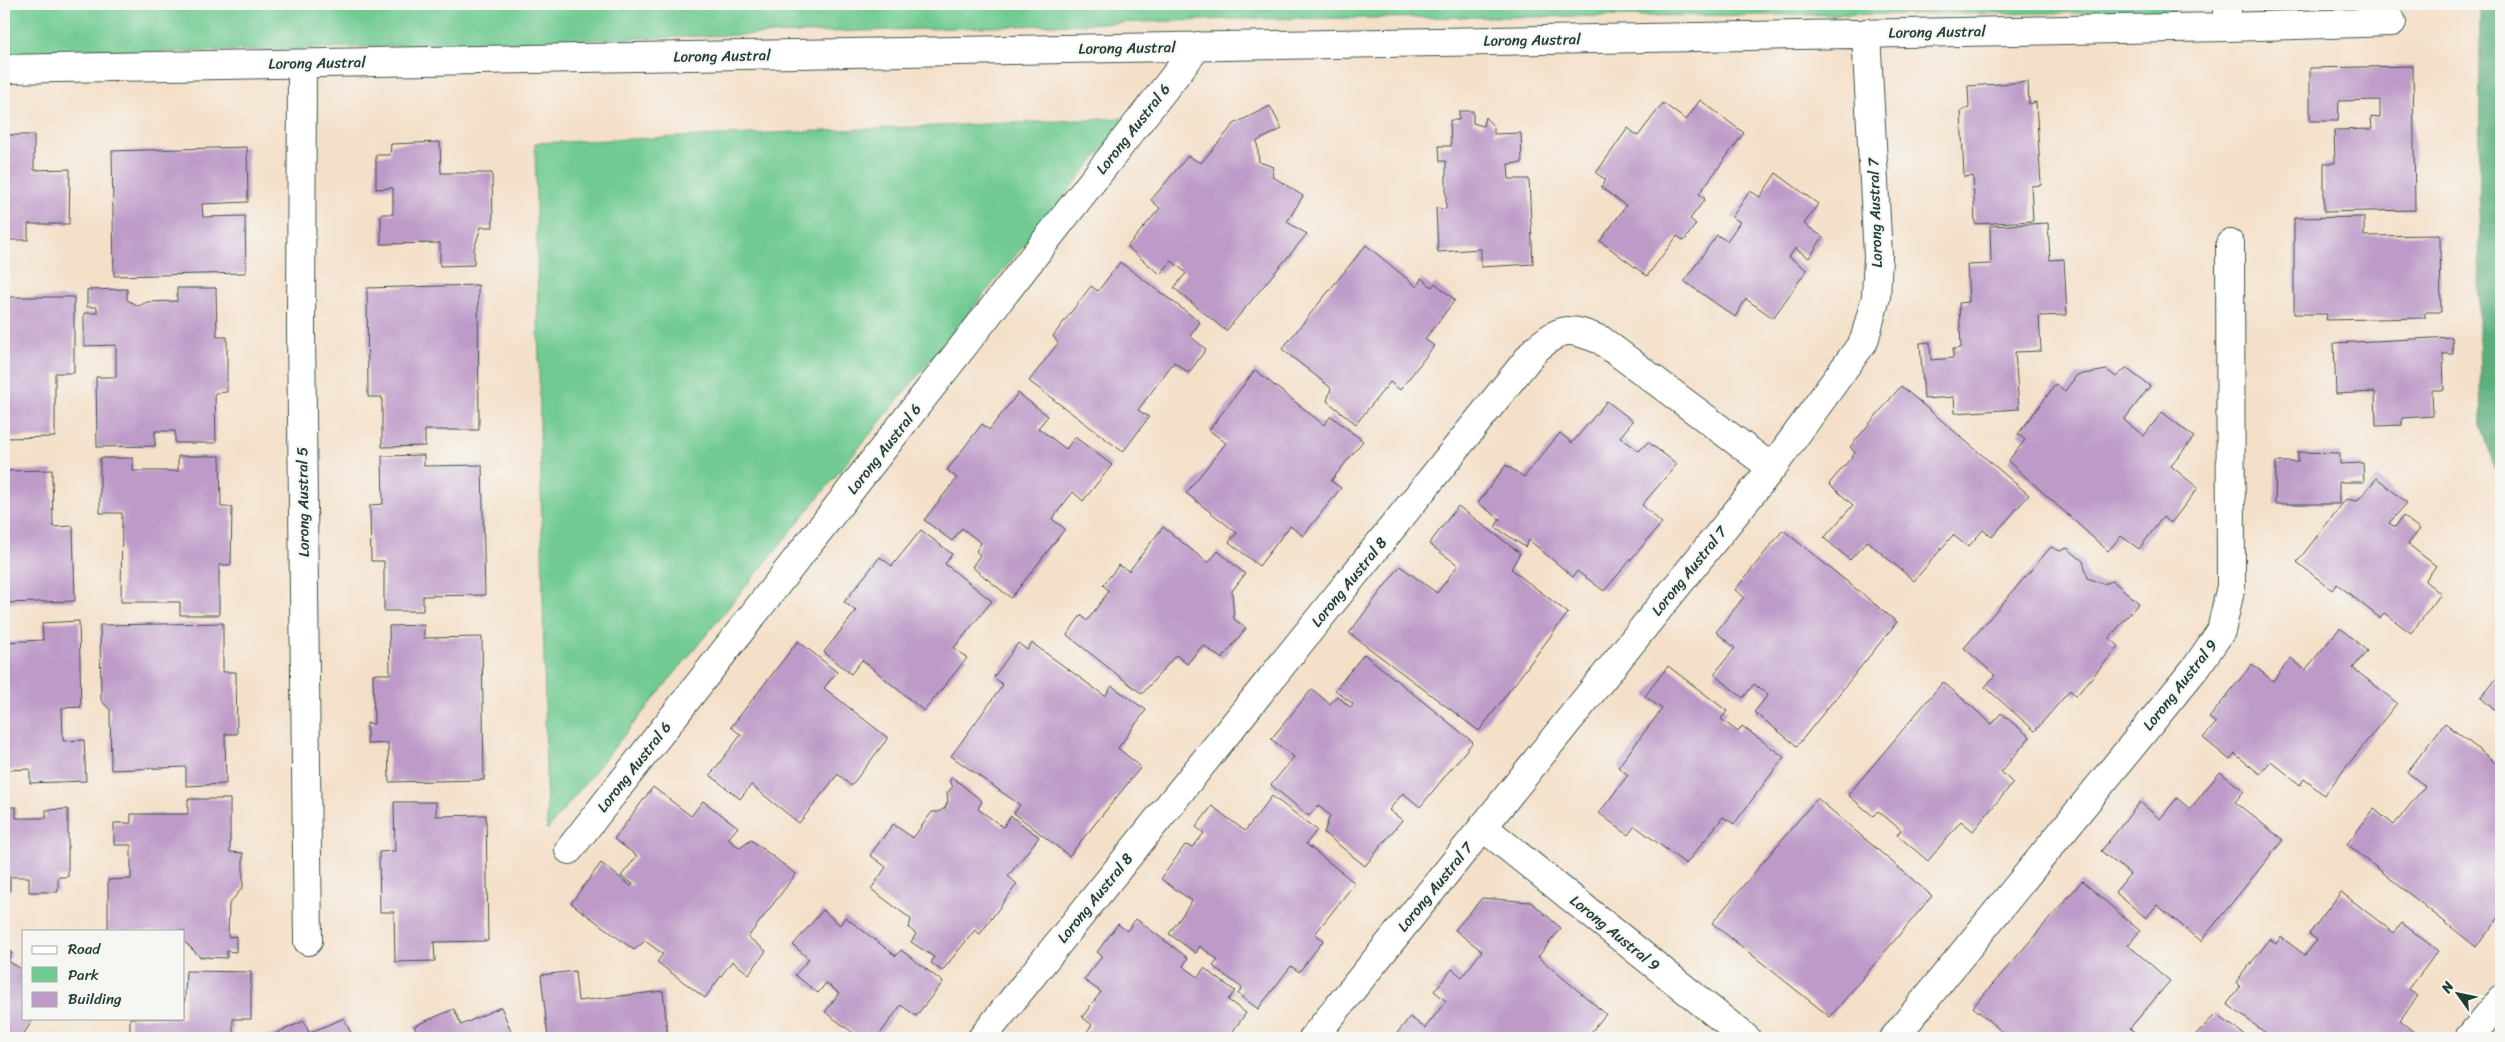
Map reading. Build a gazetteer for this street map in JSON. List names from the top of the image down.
{
  "streets": {
    "street": [
      "Lorong Austral",
      "Lorong Austral 6",
      "Lorong Austral 7",
      "Lorong Austral 5",
      "Lorong Austral 8",
      "Lorong Austral 9"
    ]
  },
  "crossings": [
    ["Lorong Austral", "Lorong Austral 6"],
    ["Lorong Austral", "Lorong Austral 7"],
    ["Lorong Austral", "Lorong Austral 5"],
    ["Lorong Austral 7", "Lorong Austral 8"],
    ["Lorong Austral 7", "Lorong Austral 9"]
  ],
  "legend": ["Road", "Park", "Building"],
  "north": "top left"
}
